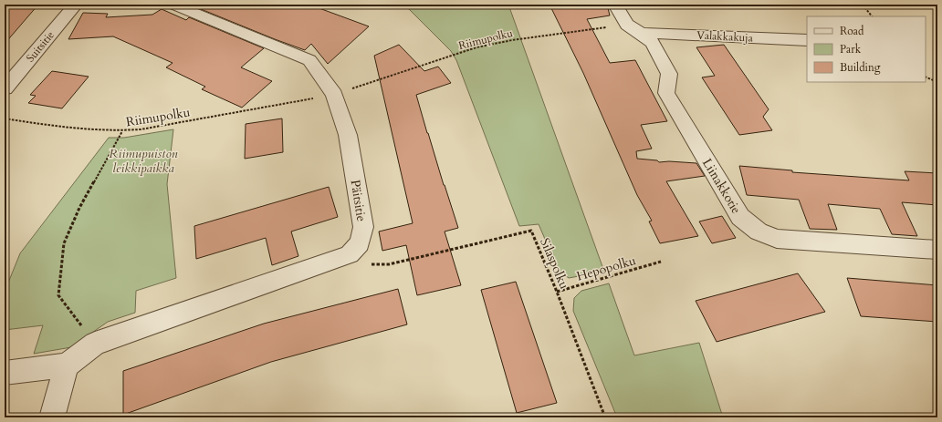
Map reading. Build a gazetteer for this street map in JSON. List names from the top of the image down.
{
  "streets": {
    "street": [
      "Valakkakuja",
      "Suitsitie",
      "Liinakkotie",
      "Päitsitie"
    ],
    "path": ["Riimupolku", "Silaspolku", "Hepopolku"]
  },
  "crossings": [
    ["Valakkakuja", "Riimupolku"],
    ["Valakkakuja", "Liinakkotie"],
    ["Riimupolku", "Liinakkotie"],
    ["Päitsitie", "Silaspolku"],
    ["Silaspolku", "Hepopolku"]
  ],
  "parks": ["Riimupuiston leikkipaikka"],
  "legend": ["Road", "Park", "Building"]
}
